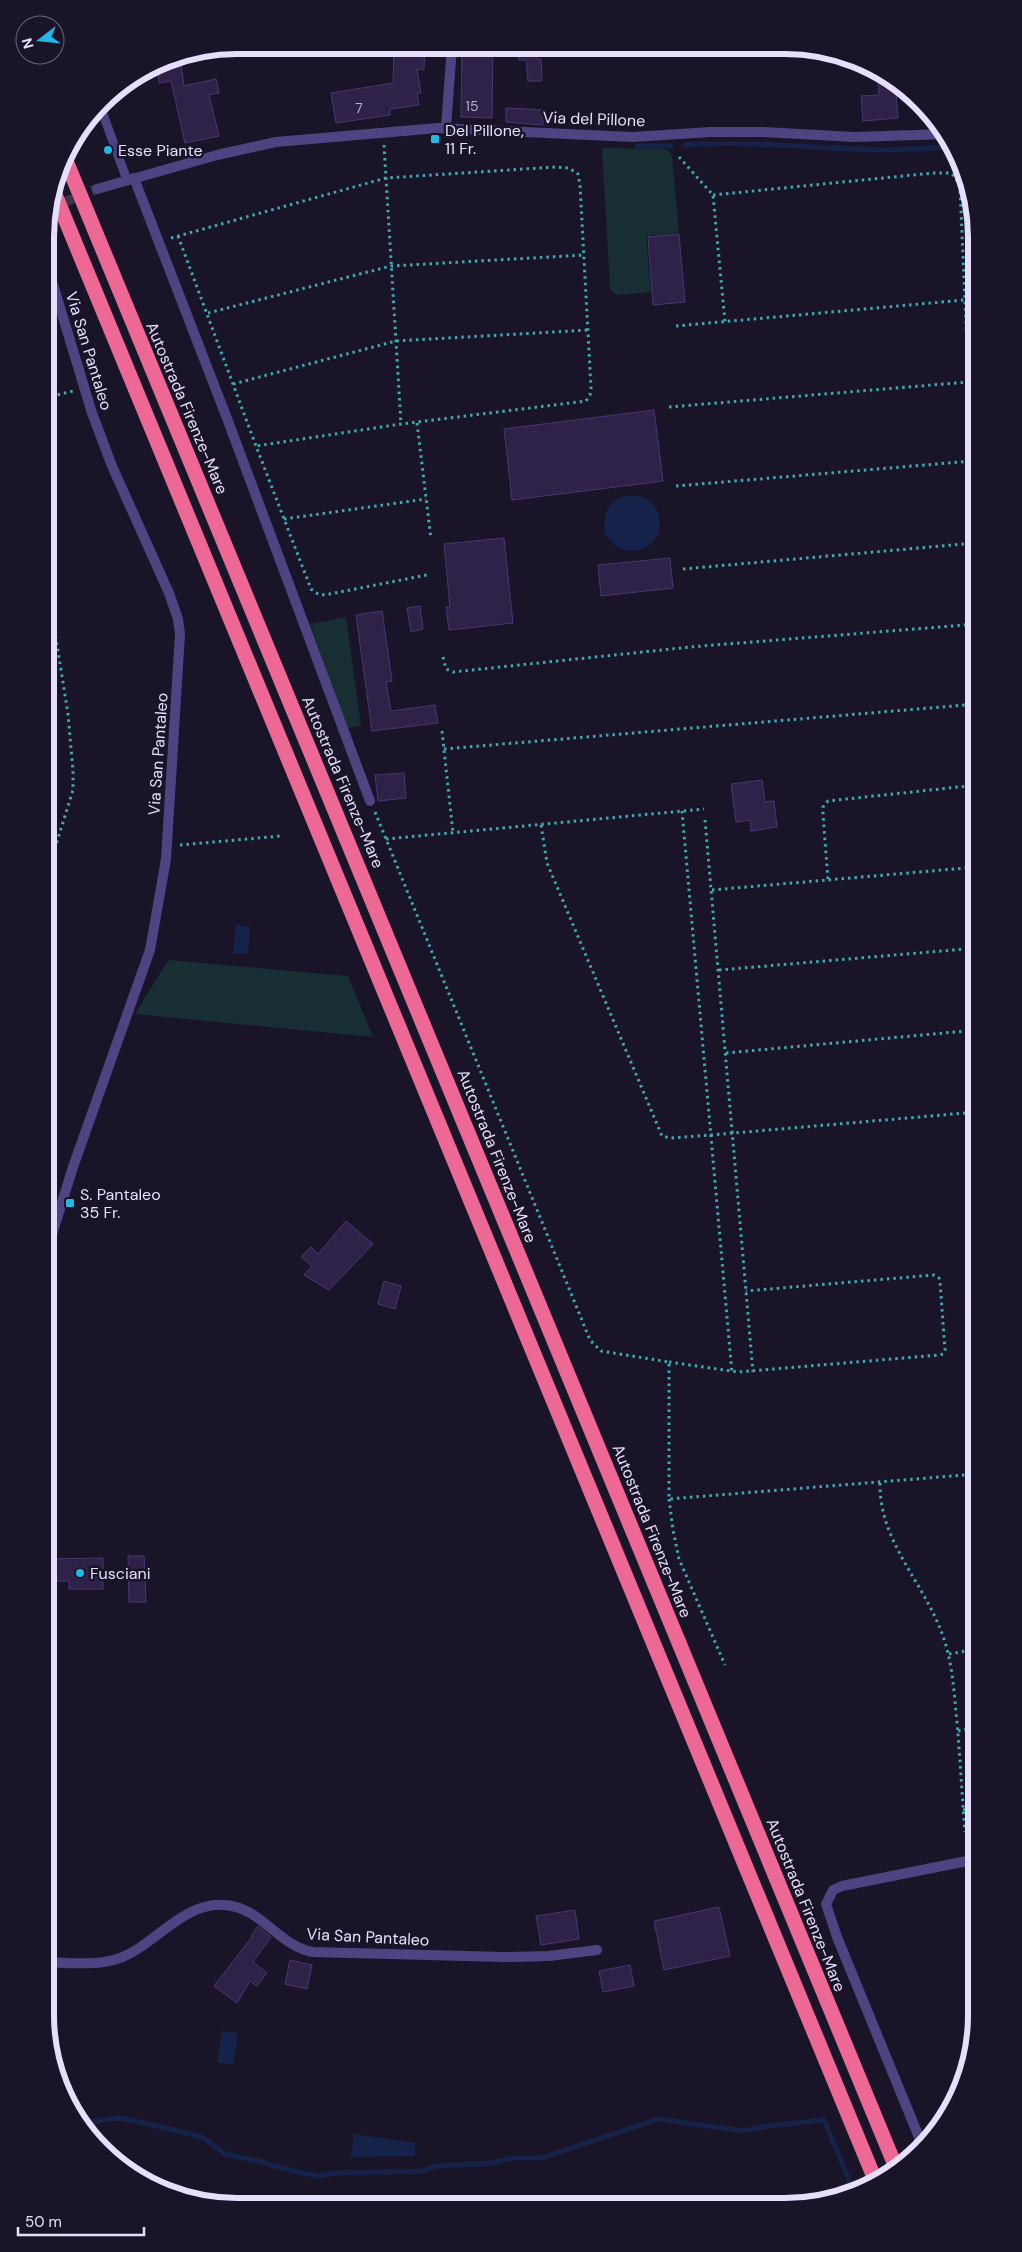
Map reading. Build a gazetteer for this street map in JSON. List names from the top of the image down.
{
  "streets": {
    "highway": ["Autostrada Firenze-Mare"],
    "street": ["Via del Pillone", "Via San Pantaleo"]
  },
  "places": {
    "transit": ["Del Pillone, 11 Fr.", "S. Pantaleo 35 Fr."],
    "other": ["Esse Piante", "Fusciani"]
  },
  "house_numbers": ["15", "7"],
  "scale_bar": "50 m",
  "north": "left"
}
